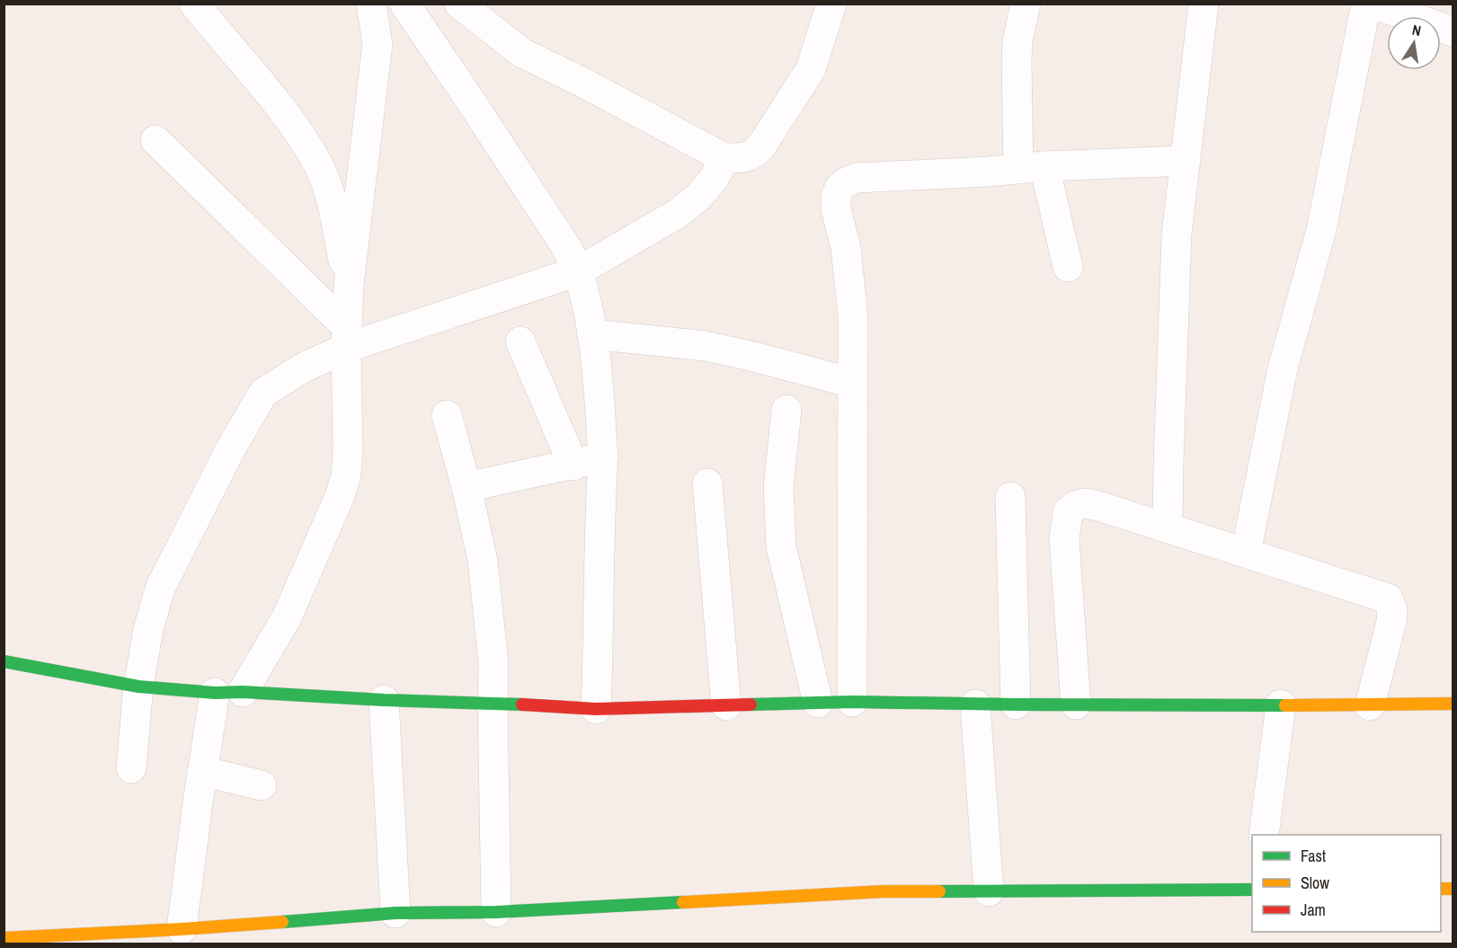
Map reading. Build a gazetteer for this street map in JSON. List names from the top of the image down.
{
  "legend": ["Fast", "Slow", "Jam"],
  "north": "top"
}
